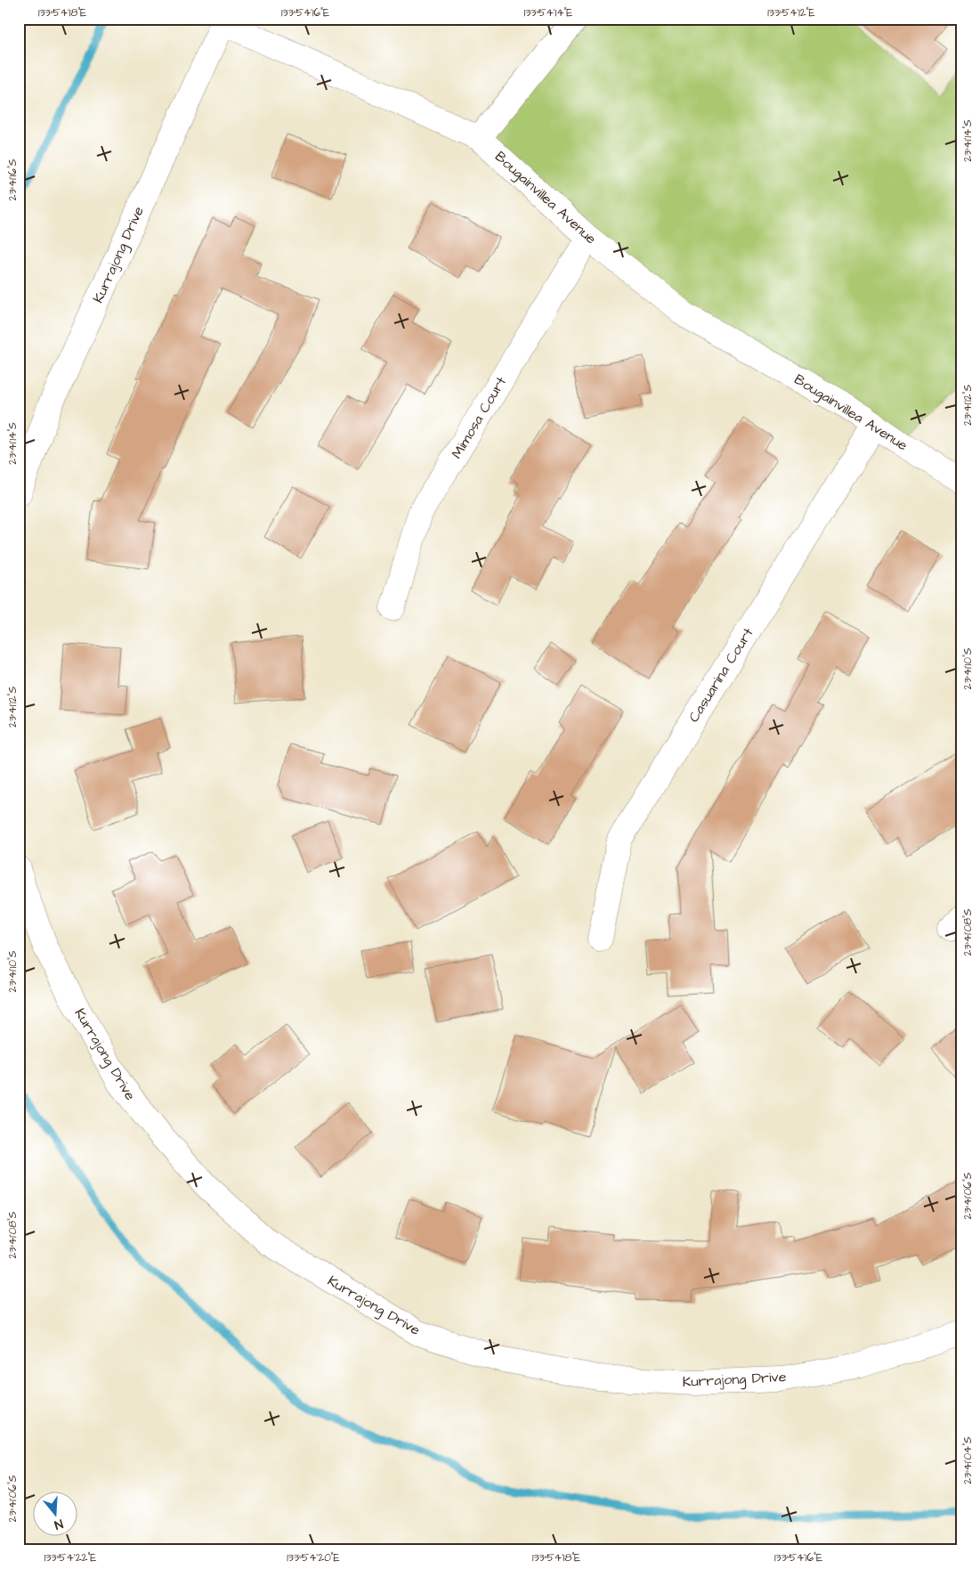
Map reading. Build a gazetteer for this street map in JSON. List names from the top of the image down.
{
  "streets": {
    "street": [
      "Bougainvillea Avenue",
      "Kurrajong Drive",
      "Mimosa Court",
      "Casuarina Court"
    ]
  },
  "crossings": [
    ["Bougainvillea Avenue", "Kurrajong Drive"],
    ["Bougainvillea Avenue", "Mimosa Court"],
    ["Bougainvillea Avenue", "Casuarina Court"]
  ],
  "north": "bottom",
  "coordinates": [
    "133°54'18\"E",
    "133°54'16\"E",
    "133°54'14\"E",
    "133°54'12\"E",
    "23°41'14\"S",
    "23°41'16\"S",
    "23°41'12\"S",
    "23°41'10\"S",
    "23°41'08\"S",
    "23°41'06\"S",
    "23°41'04\"S",
    "133°54'22\"E",
    "133°54'20\"E"
  ]
}
